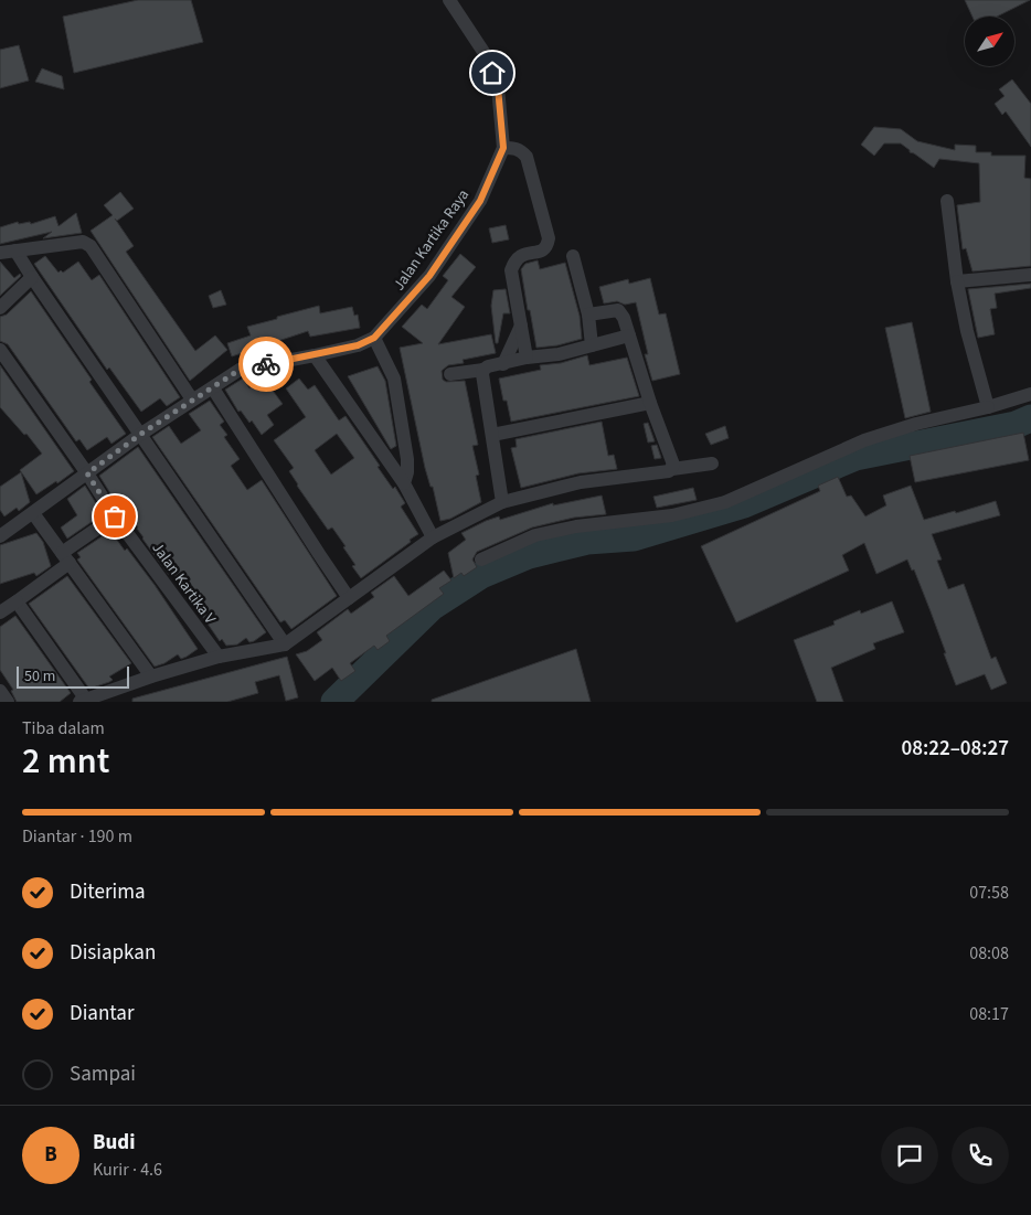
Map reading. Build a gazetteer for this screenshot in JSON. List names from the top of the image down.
{
  "streets": {
    "street": ["Jalan Kartika Raya", "Jalan Kartika V"]
  },
  "crossings": [
    ["Jalan Kartika Raya", "Jalan Kartika V"]
  ],
  "scale_bar": "50 m",
  "north": "top right",
  "page": {
    "scale": "50 m",
    "heading": ["2 mnt", "Tiba dalam", "08:22–08:27"],
    "panel": ["Budi", "Kurir · 4.6"],
    "bar": "Diantar · 190 m",
    "list": [
      ["Diterima", "07:58"],
      ["Disiapkan", "08:08"],
      ["Diantar", "08:17"],
      "Sampai"
    ],
    "round": "B"
  }
}
